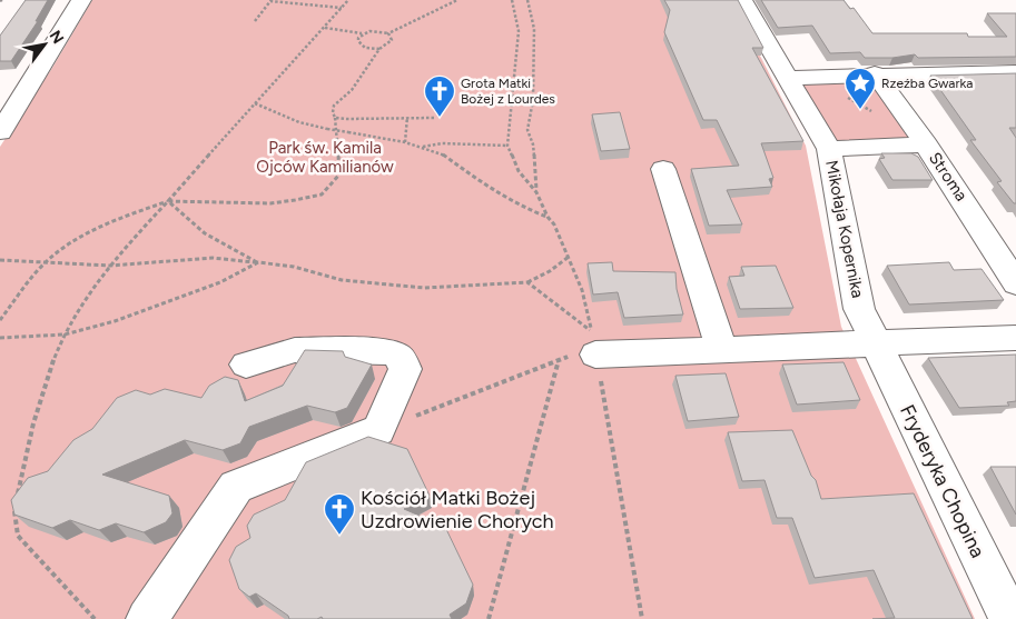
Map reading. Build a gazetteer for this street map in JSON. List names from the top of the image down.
{
  "streets": {
    "street": ["Stroma", "Mikołaja Kopernika", "Fryderyka Chopina"]
  },
  "crossings": [
    ["Mikołaja Kopernika", "Fryderyka Chopina"]
  ],
  "parks": ["Park św. Kamila Ojców Kamilianów"],
  "places": {
    "place": ["Rzeźba Gwarka"],
    "church": ["Grota Matki Bożej z Lourdes", "Kościół Matki Bożej Uzdrowienie Chorych"]
  },
  "north": "top right"
}
